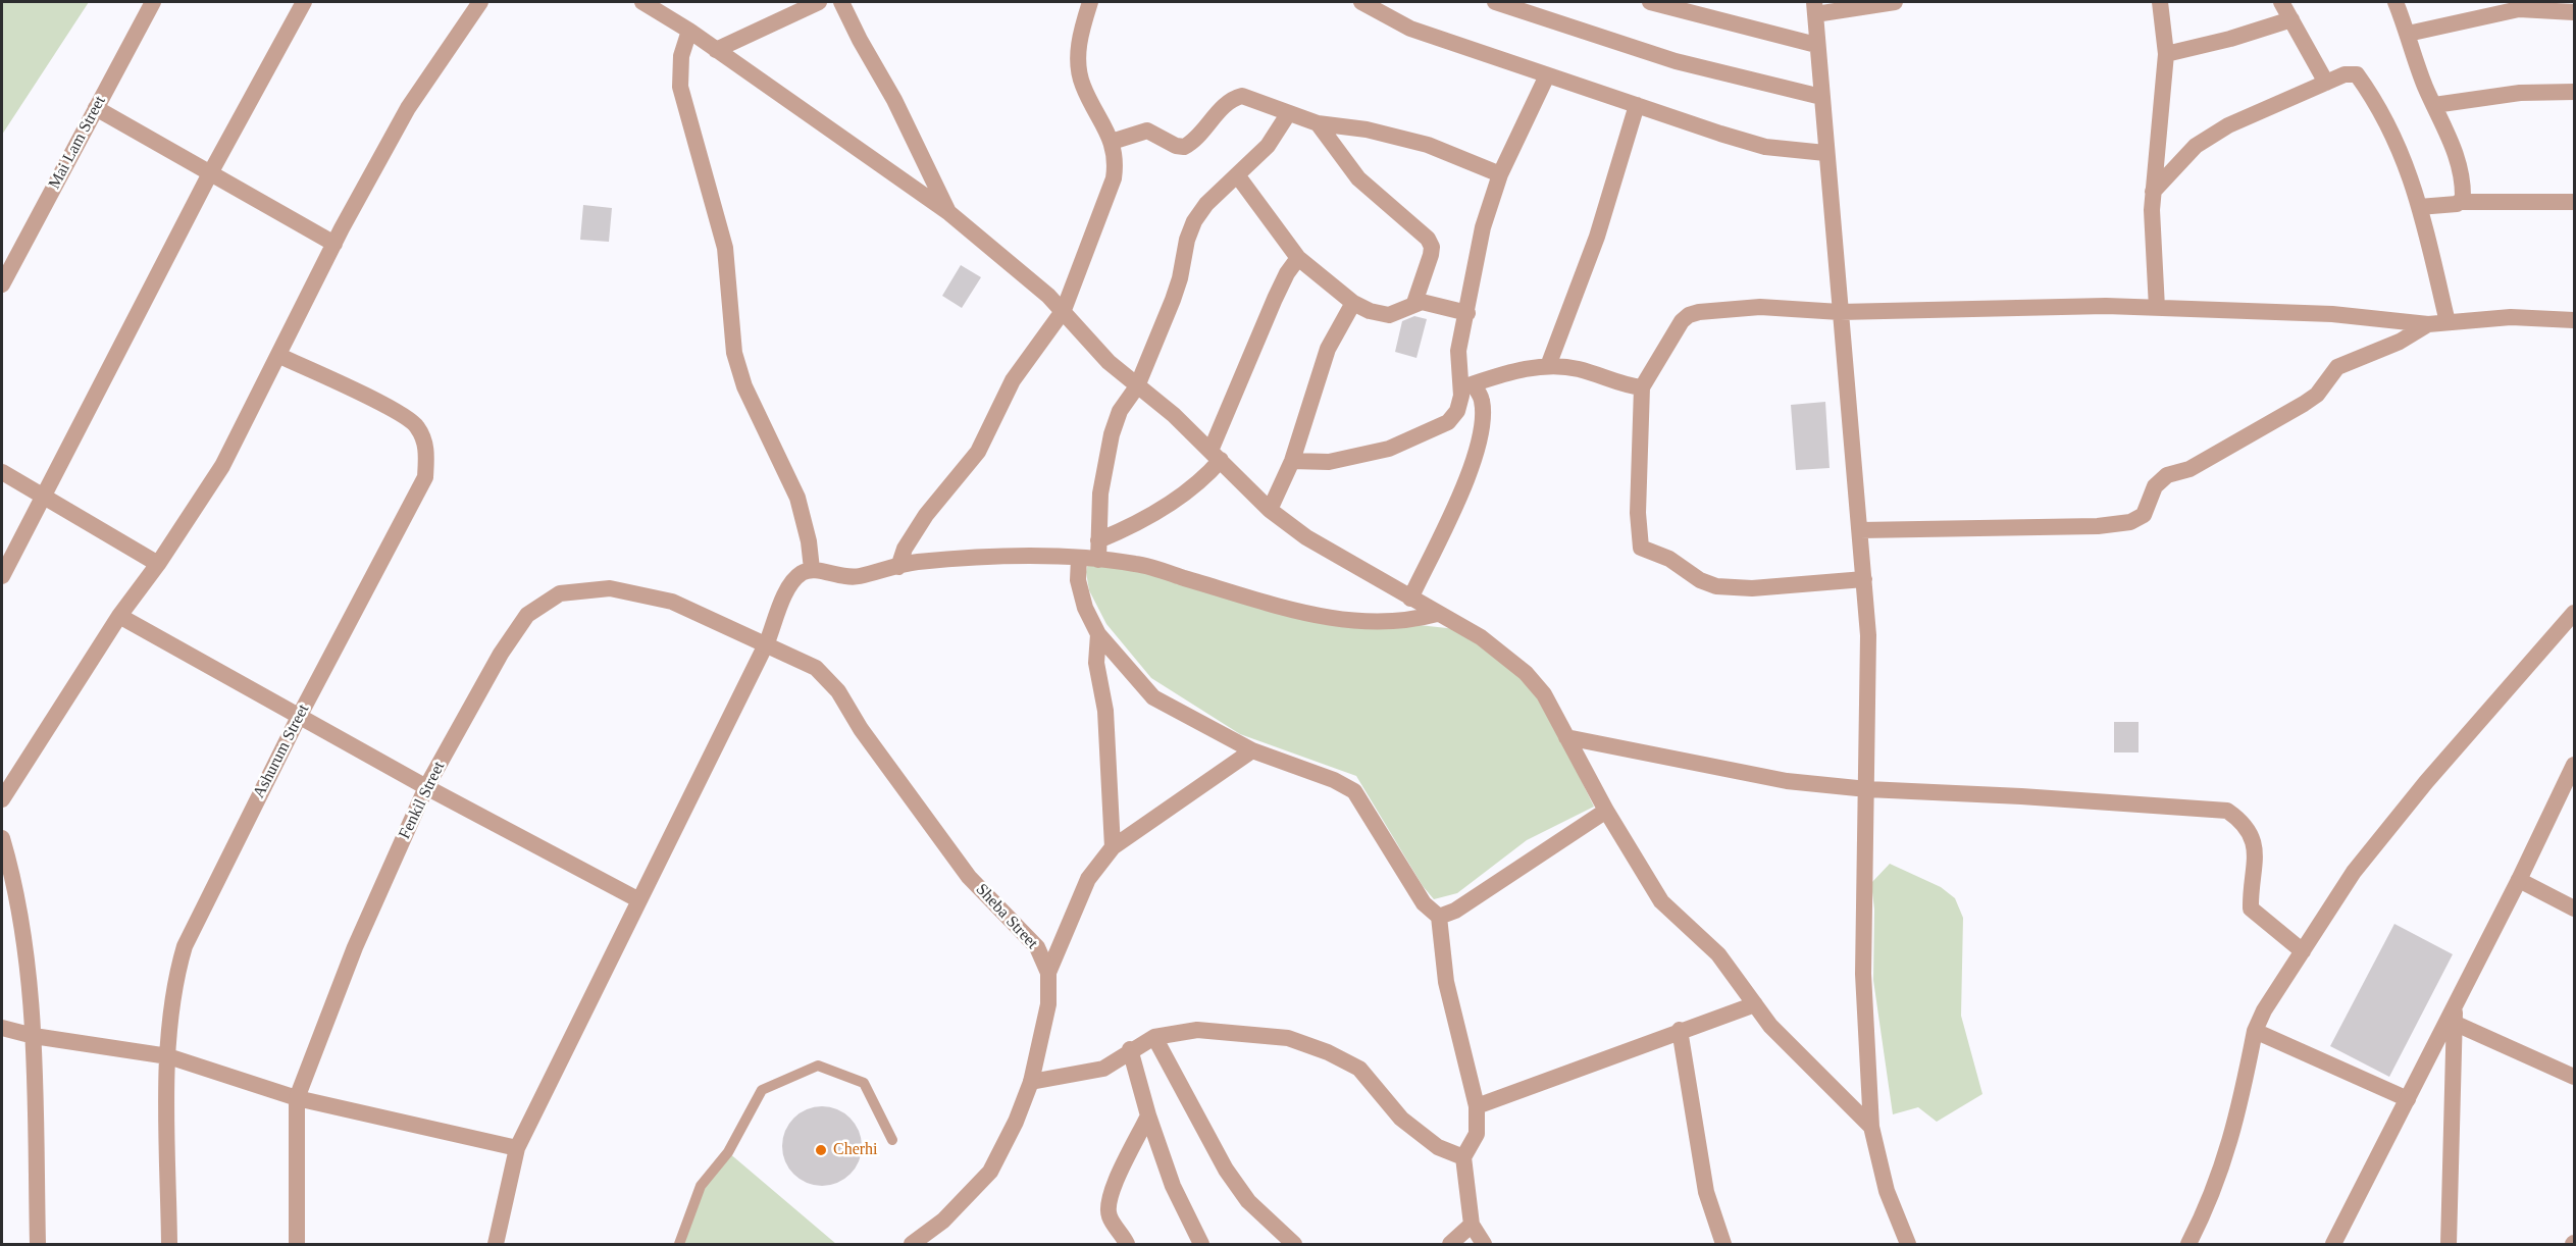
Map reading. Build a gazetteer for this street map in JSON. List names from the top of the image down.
{
  "streets": {
    "street": [
      "Mai Lam Street",
      "Ashurum Street",
      "Fenkil Street",
      "Sheba Street"
    ]
  },
  "crossings": [
    ["Fenkil Street", "Sheba Street"]
  ],
  "places": ["Cherhi"]
}
